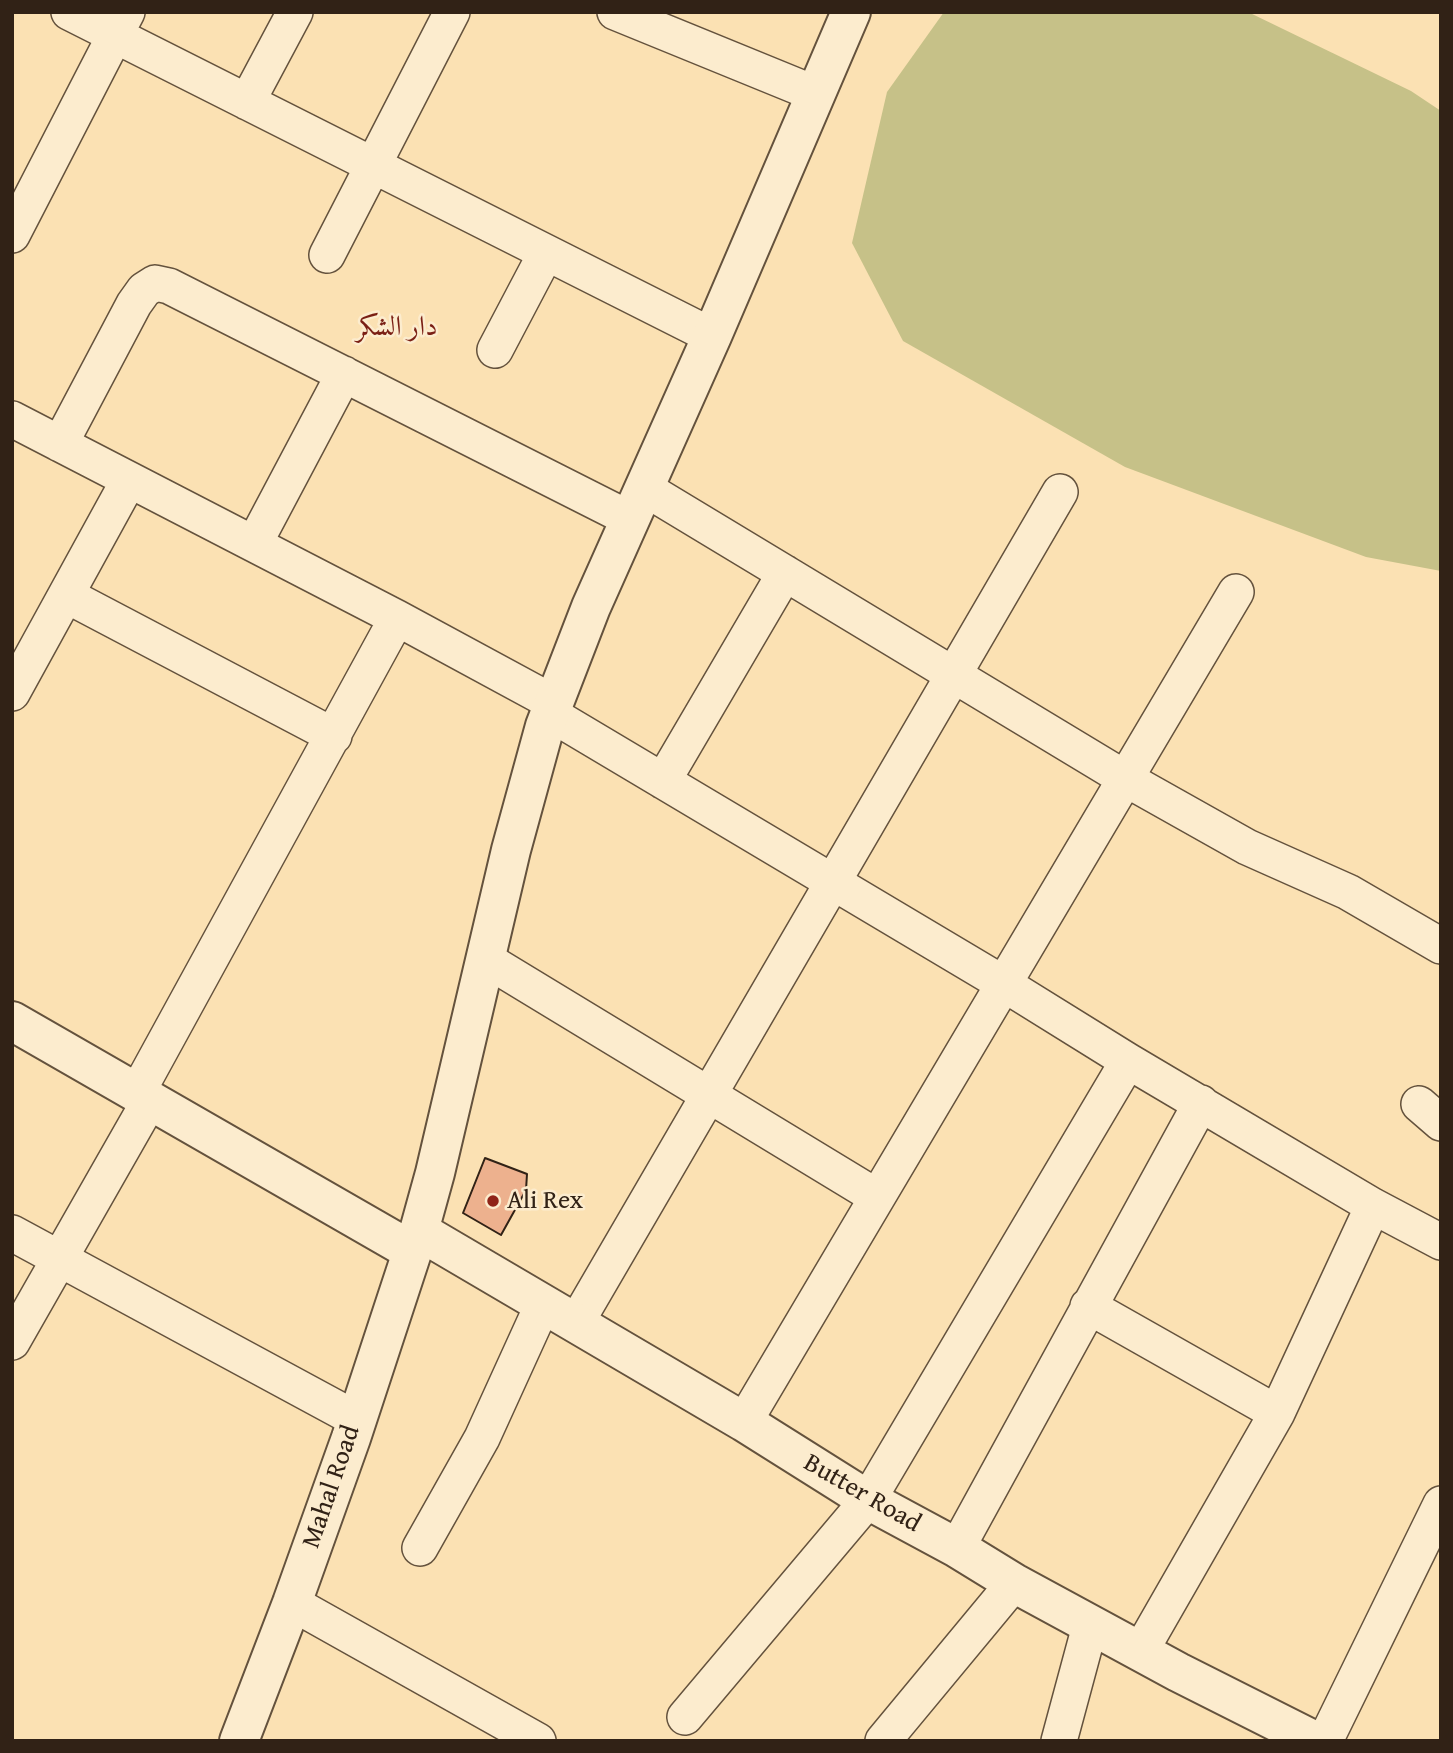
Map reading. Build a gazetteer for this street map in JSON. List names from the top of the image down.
{
  "streets": {
    "street": ["Mahal Road", "Butter Road"]
  },
  "crossings": [
    ["Mahal Road", "Butter Road"]
  ],
  "districts": ["دار الشکر"],
  "places": ["Ali Rex"]
}
